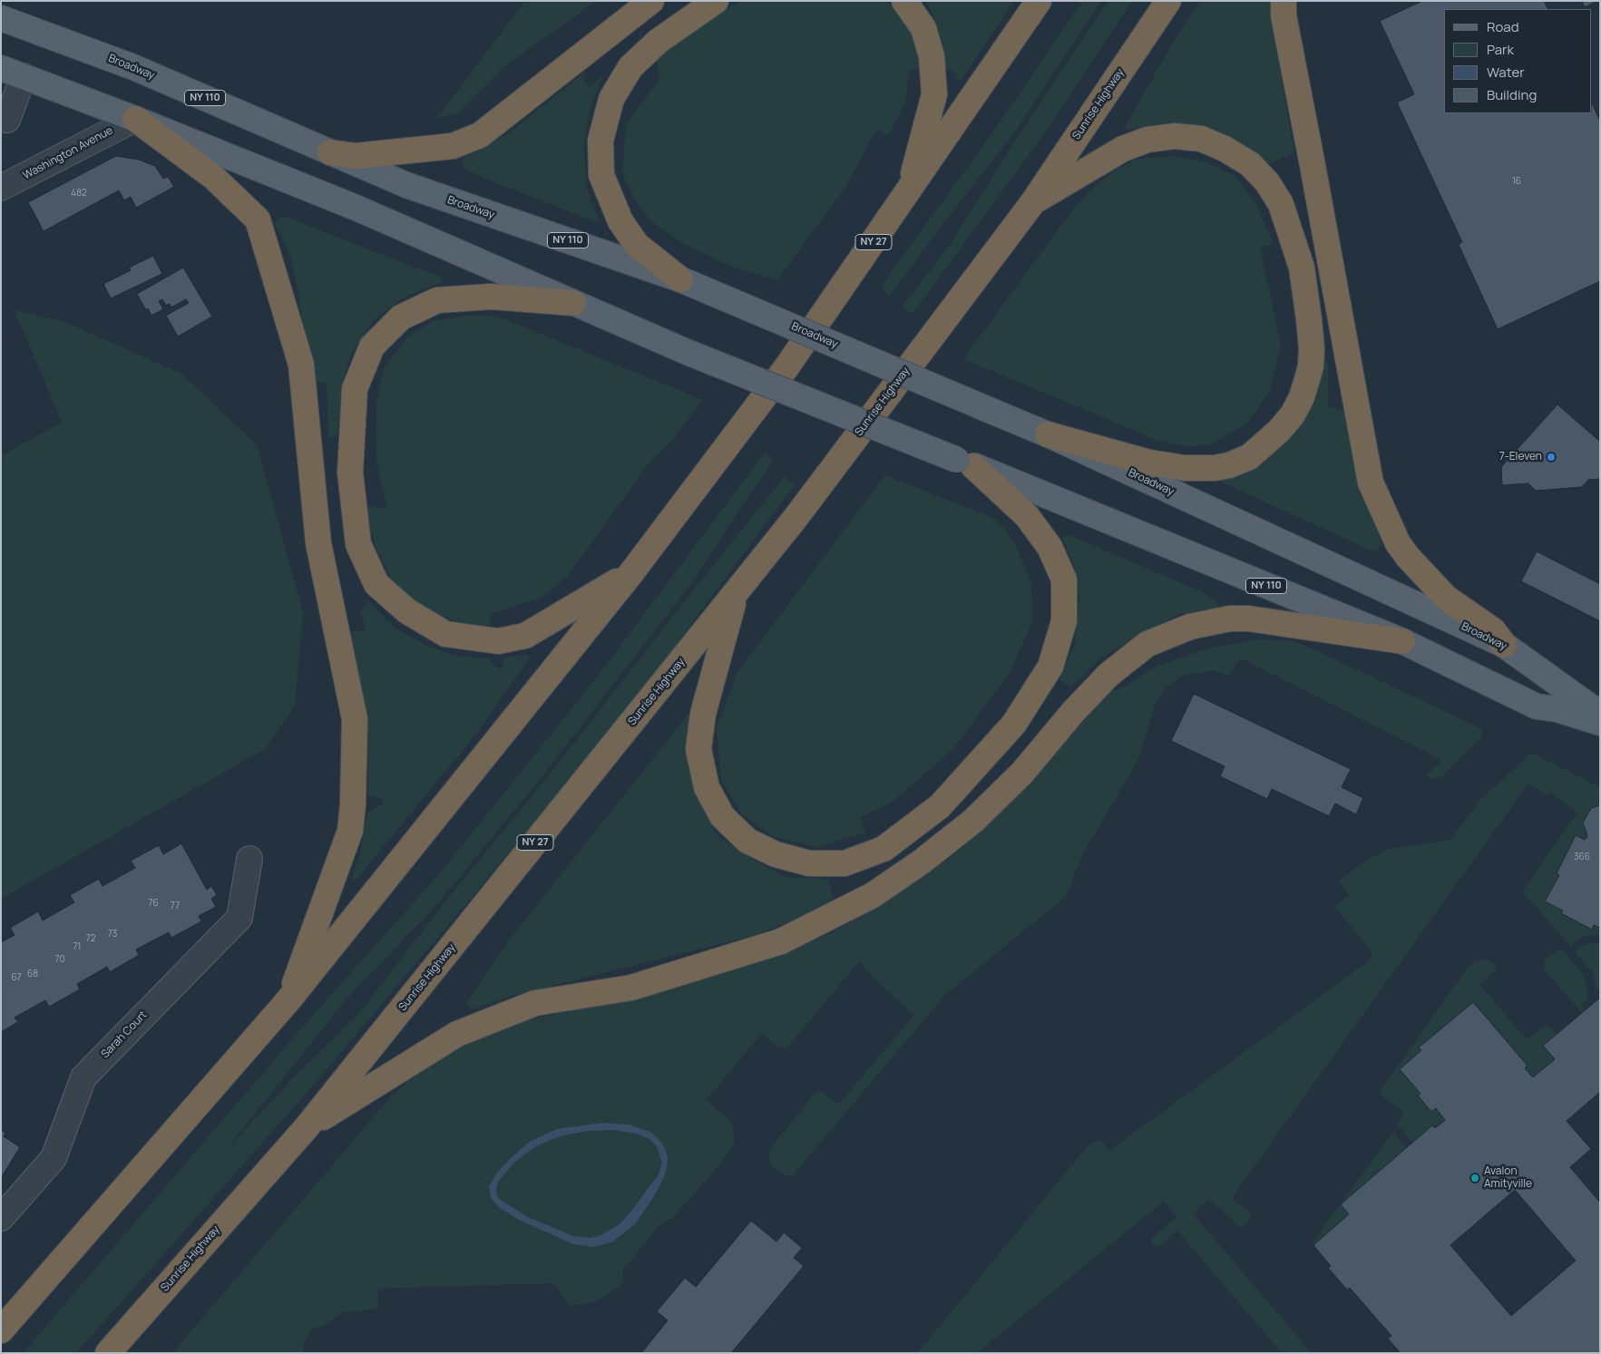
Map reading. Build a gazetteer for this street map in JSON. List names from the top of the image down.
{
  "streets": {
    "highway": ["Sunrise Highway", "NY 27"],
    "main road": ["Broadway", "NY 110"],
    "street": ["Washington Avenue", "Sarah Court"]
  },
  "crossings": [
    ["NY 110", "Washington Avenue"]
  ],
  "places": ["7-Eleven", "Avalon Amityville"],
  "house_numbers": [
    "16",
    "482",
    "366",
    "76",
    "77",
    "73",
    "72",
    "71",
    "70",
    "68",
    "67"
  ],
  "legend": [
    "Road",
    "Park",
    "Water",
    "Building"
  ]
}
